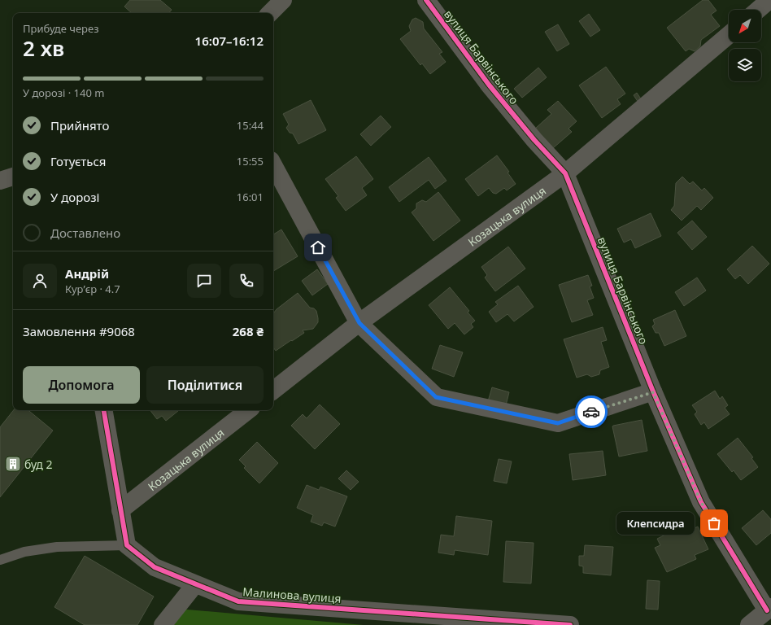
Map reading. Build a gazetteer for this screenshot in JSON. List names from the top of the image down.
{
  "streets": {
    "street": ["вулиця Барвінського", "Козацька вулиця", "Малинова вулиця"]
  },
  "crossings": [
    ["вулиця Барвінського", "Козацька вулиця"]
  ],
  "places": {
    "building": ["буд 2"],
    "other": ["Клепсидра"]
  },
  "north": "bottom left",
  "page": {
    "heading": ["2 хв", "Прибуде через", "16:07–16:12"],
    "panel": [
      "Андрій",
      "Кур’єр · 4.7",
      "Замовлення #9068",
      "268 ₴"
    ],
    "bar": "У дорозі · 140 m",
    "list": [
      ["Прийнято", "15:44"],
      ["Готується", "15:55"],
      ["У дорозі", "16:01"],
      "Доставлено"
    ],
    "buttons": ["Допомога", "Поділитися"],
    "bubble": "Клепсидра"
  }
}
